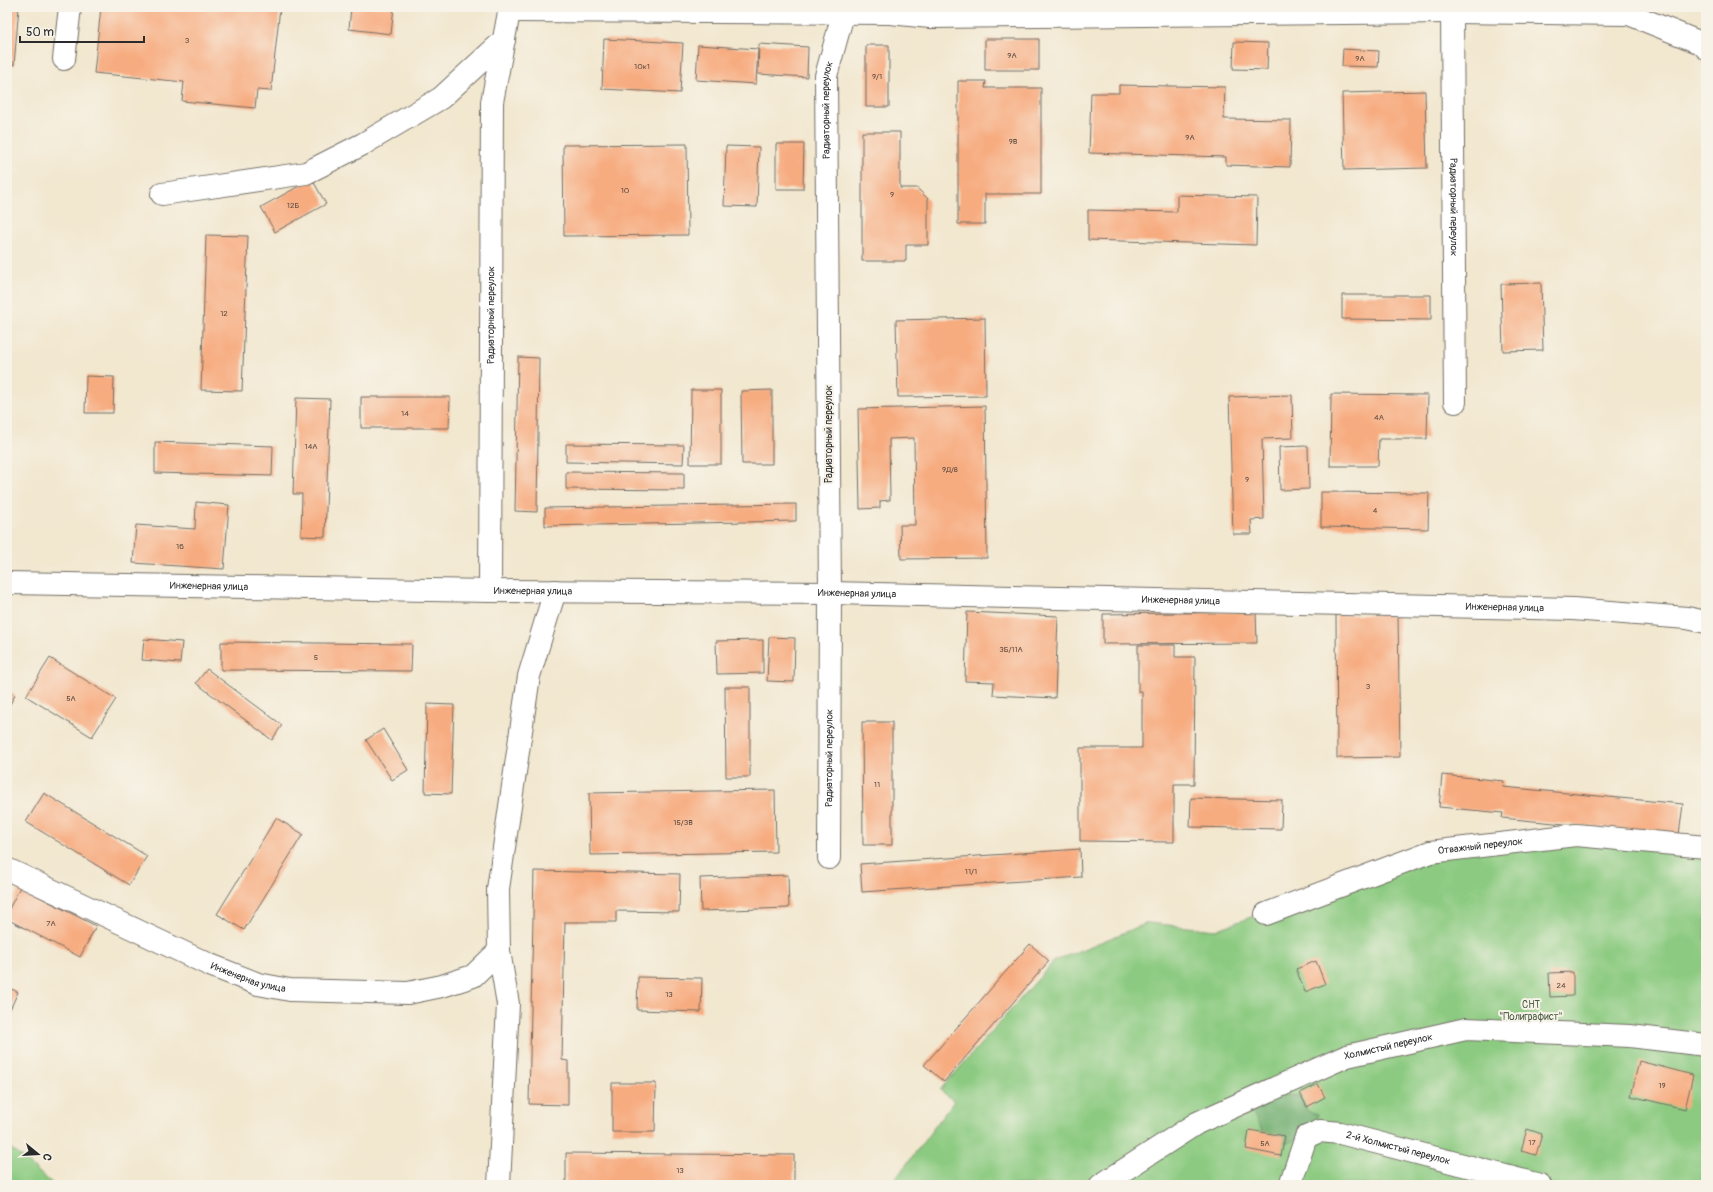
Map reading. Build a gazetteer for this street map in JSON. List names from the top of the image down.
{
  "streets": {
    "street": [
      "Радиаторный переулок",
      "Инженерная улица",
      "Отважный переулок",
      "Холмистый переулок",
      "2-й Холмистый переулок"
    ]
  },
  "crossings": [
    ["Радиаторный переулок", "Инженерная улица"]
  ],
  "parks": ["СНТ \"Полиграфист\""],
  "house_numbers": [
    "3",
    "9А",
    "9А",
    "10к1",
    "9/1",
    "9А",
    "9В",
    "10",
    "9",
    "12Б",
    "12",
    "14",
    "4А",
    "14А",
    "9Д/8",
    "9",
    "4",
    "16",
    "3Б/11А",
    "5",
    "3",
    "5А",
    "11",
    "15/3В",
    "11/1",
    "7А",
    "24",
    "13",
    "19",
    "17",
    "5А",
    "13"
  ],
  "scale_bar": "50 m",
  "north": "right"
}
